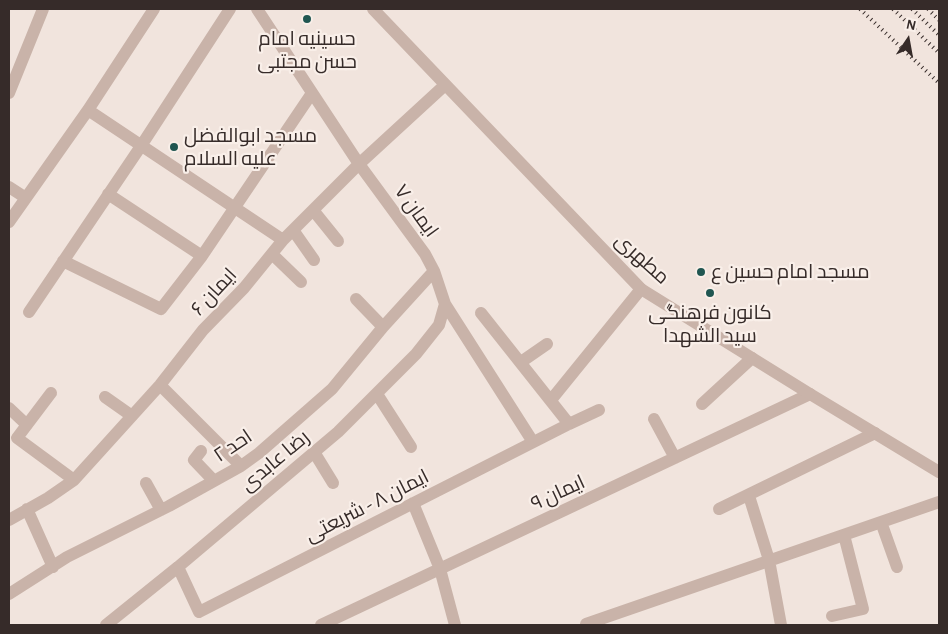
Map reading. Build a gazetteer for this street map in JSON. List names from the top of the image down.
{
  "streets": {
    "street": [
      "ایمان ۷",
      "مطهری",
      "ایمان ۶",
      "احد ۲",
      "رضا عابدی",
      "ایمان ۹",
      "ایمان ۸ - شریعتی"
    ]
  },
  "crossings": [
    ["ایمان ۷", "ایمان ۶"],
    ["ایمان ۷", "احد ۲"],
    ["ایمان ۷", "رضا عابدی"],
    ["ایمان ۷", "ایمان ۸ - شریعتی"],
    ["مطهری", "ایمان ۶"],
    ["مطهری", "ایمان ۹"],
    ["رضا عابدی", "ایمان ۸ - شریعتی"]
  ],
  "places": [
    "حسینیه امام حسن مجتبی",
    "مسجد ابوالفضل علیه السلام",
    "مسجد امام حسین ع",
    "کانون فرهنگی سید الشهدا"
  ],
  "north": "top"
}
